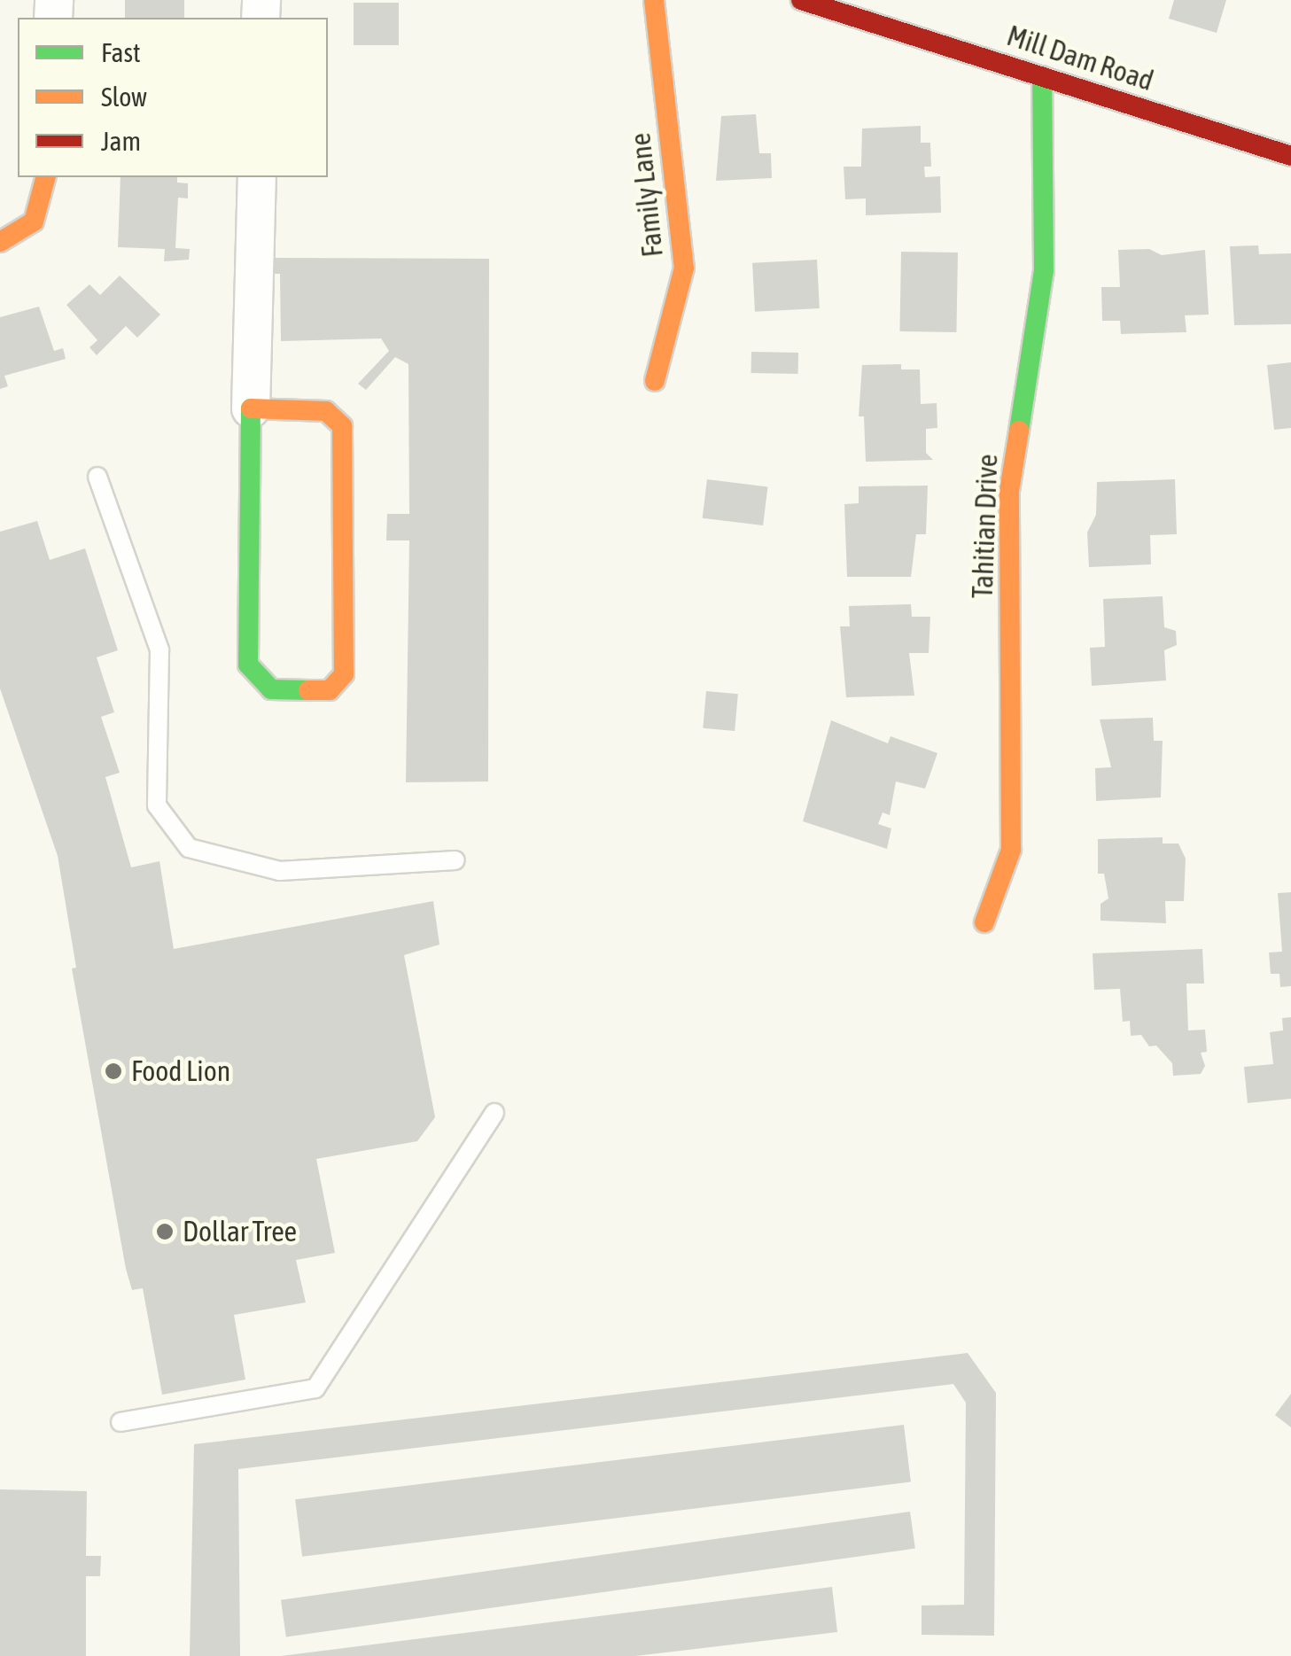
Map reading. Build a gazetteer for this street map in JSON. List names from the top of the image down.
{
  "streets": {
    "street": ["Mill Dam Road", "Family Lane", "Tahitian Drive"]
  },
  "crossings": [
    ["Mill Dam Road", "Tahitian Drive"]
  ],
  "places": ["Food Lion", "Dollar Tree"],
  "legend": ["Fast", "Slow", "Jam"]
}
